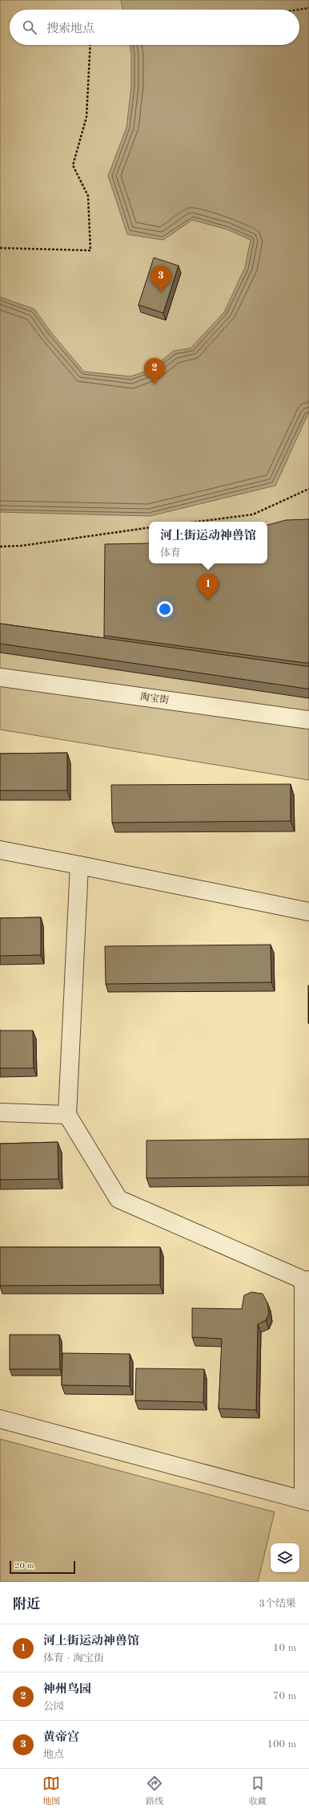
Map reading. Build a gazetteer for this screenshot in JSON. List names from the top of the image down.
{
  "streets": {
    "street": ["淘宝街"]
  },
  "scale_bar": "20 m",
  "page": {
    "search": "搜索地点",
    "pins": ["3", "2", "1"],
    "popup": ["河上街运动神兽馆", "体育"],
    "scale": "20 m",
    "heading": ["附近", "3个结果"],
    "list": [
      {
        "mark": "1",
        "name": "河上街运动神兽馆",
        "note": "体育 · 淘宝街",
        "value": "10 m"
      },
      {
        "mark": "2",
        "name": "神州鸟园",
        "note": "公园",
        "value": "70 m"
      },
      {
        "mark": "3",
        "name": "黄帝宫",
        "note": "地点",
        "value": "100 m"
      }
    ],
    "nav": ["地图", "路线", "收藏"]
  }
}
